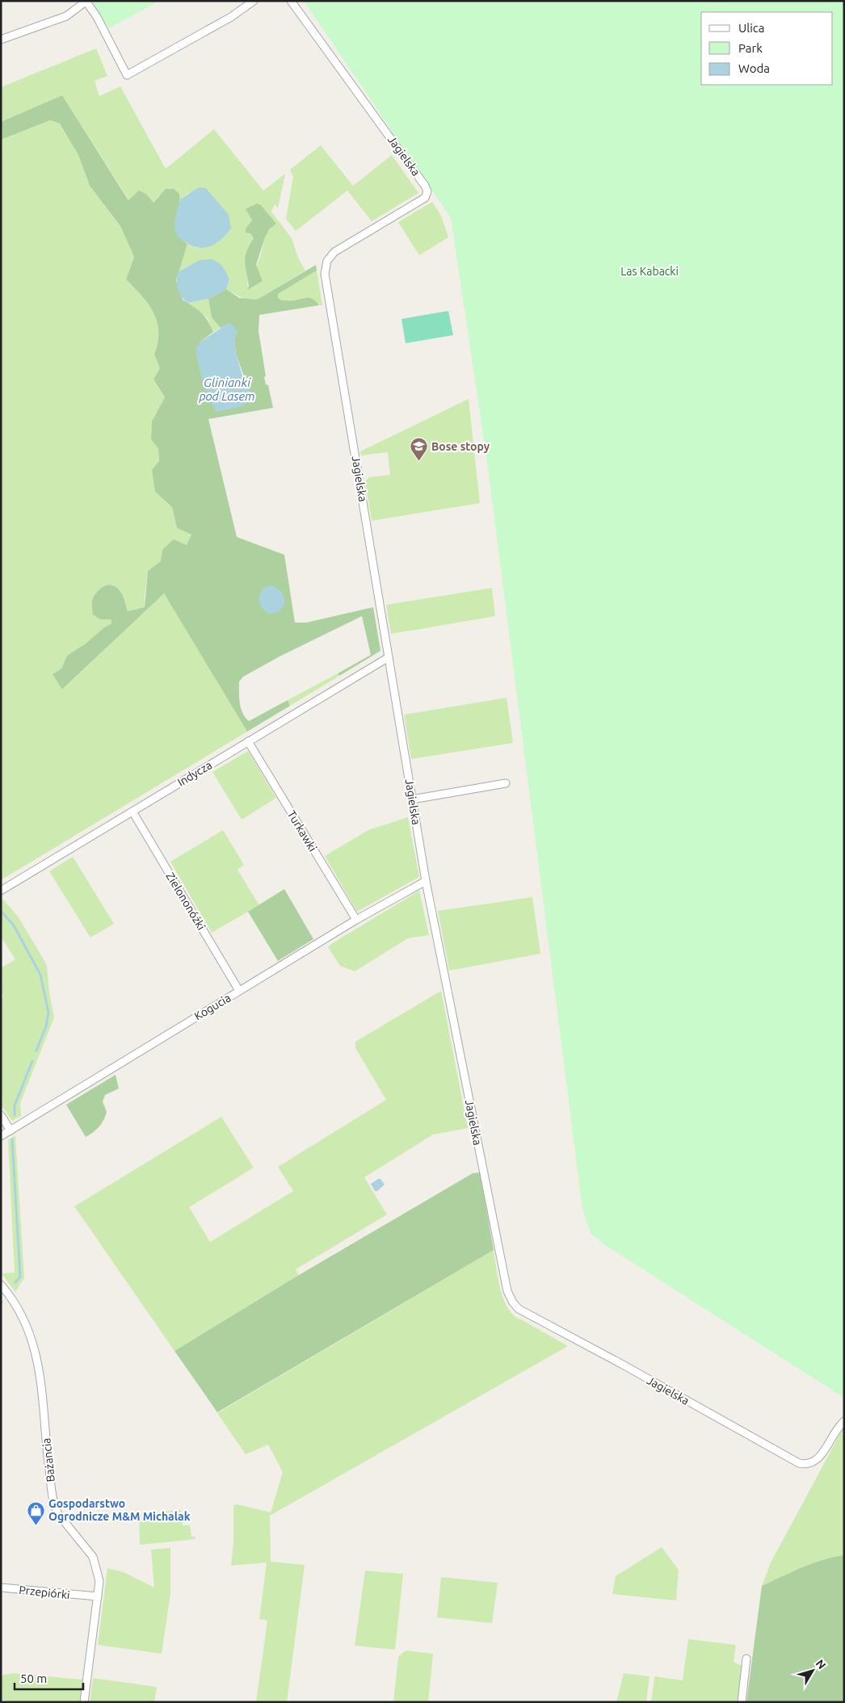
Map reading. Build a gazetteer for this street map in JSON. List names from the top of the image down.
{
  "streets": {
    "street": [
      "Jagielska",
      "Indycza",
      "Turkawki",
      "Zielononóżki",
      "Kogucia",
      "Bażancia",
      "Przepiórki"
    ]
  },
  "crossings": [
    ["Jagielska", "Indycza"],
    ["Jagielska", "Kogucia"],
    ["Indycza", "Turkawki"],
    ["Indycza", "Zielononóżki"],
    ["Turkawki", "Kogucia"],
    ["Zielononóżki", "Kogucia"],
    ["Bażancia", "Przepiórki"]
  ],
  "water": ["Glinianki pod Lasem"],
  "parks": ["Las Kabacki"],
  "places": {
    "school or university": ["Bose stopy"],
    "shop": ["Gospodarstwo Ogrodnicze M&M Michalak"]
  },
  "legend": ["Ulica", "Park", "Woda"],
  "scale_bar": "50 m",
  "north": "top right"
}
